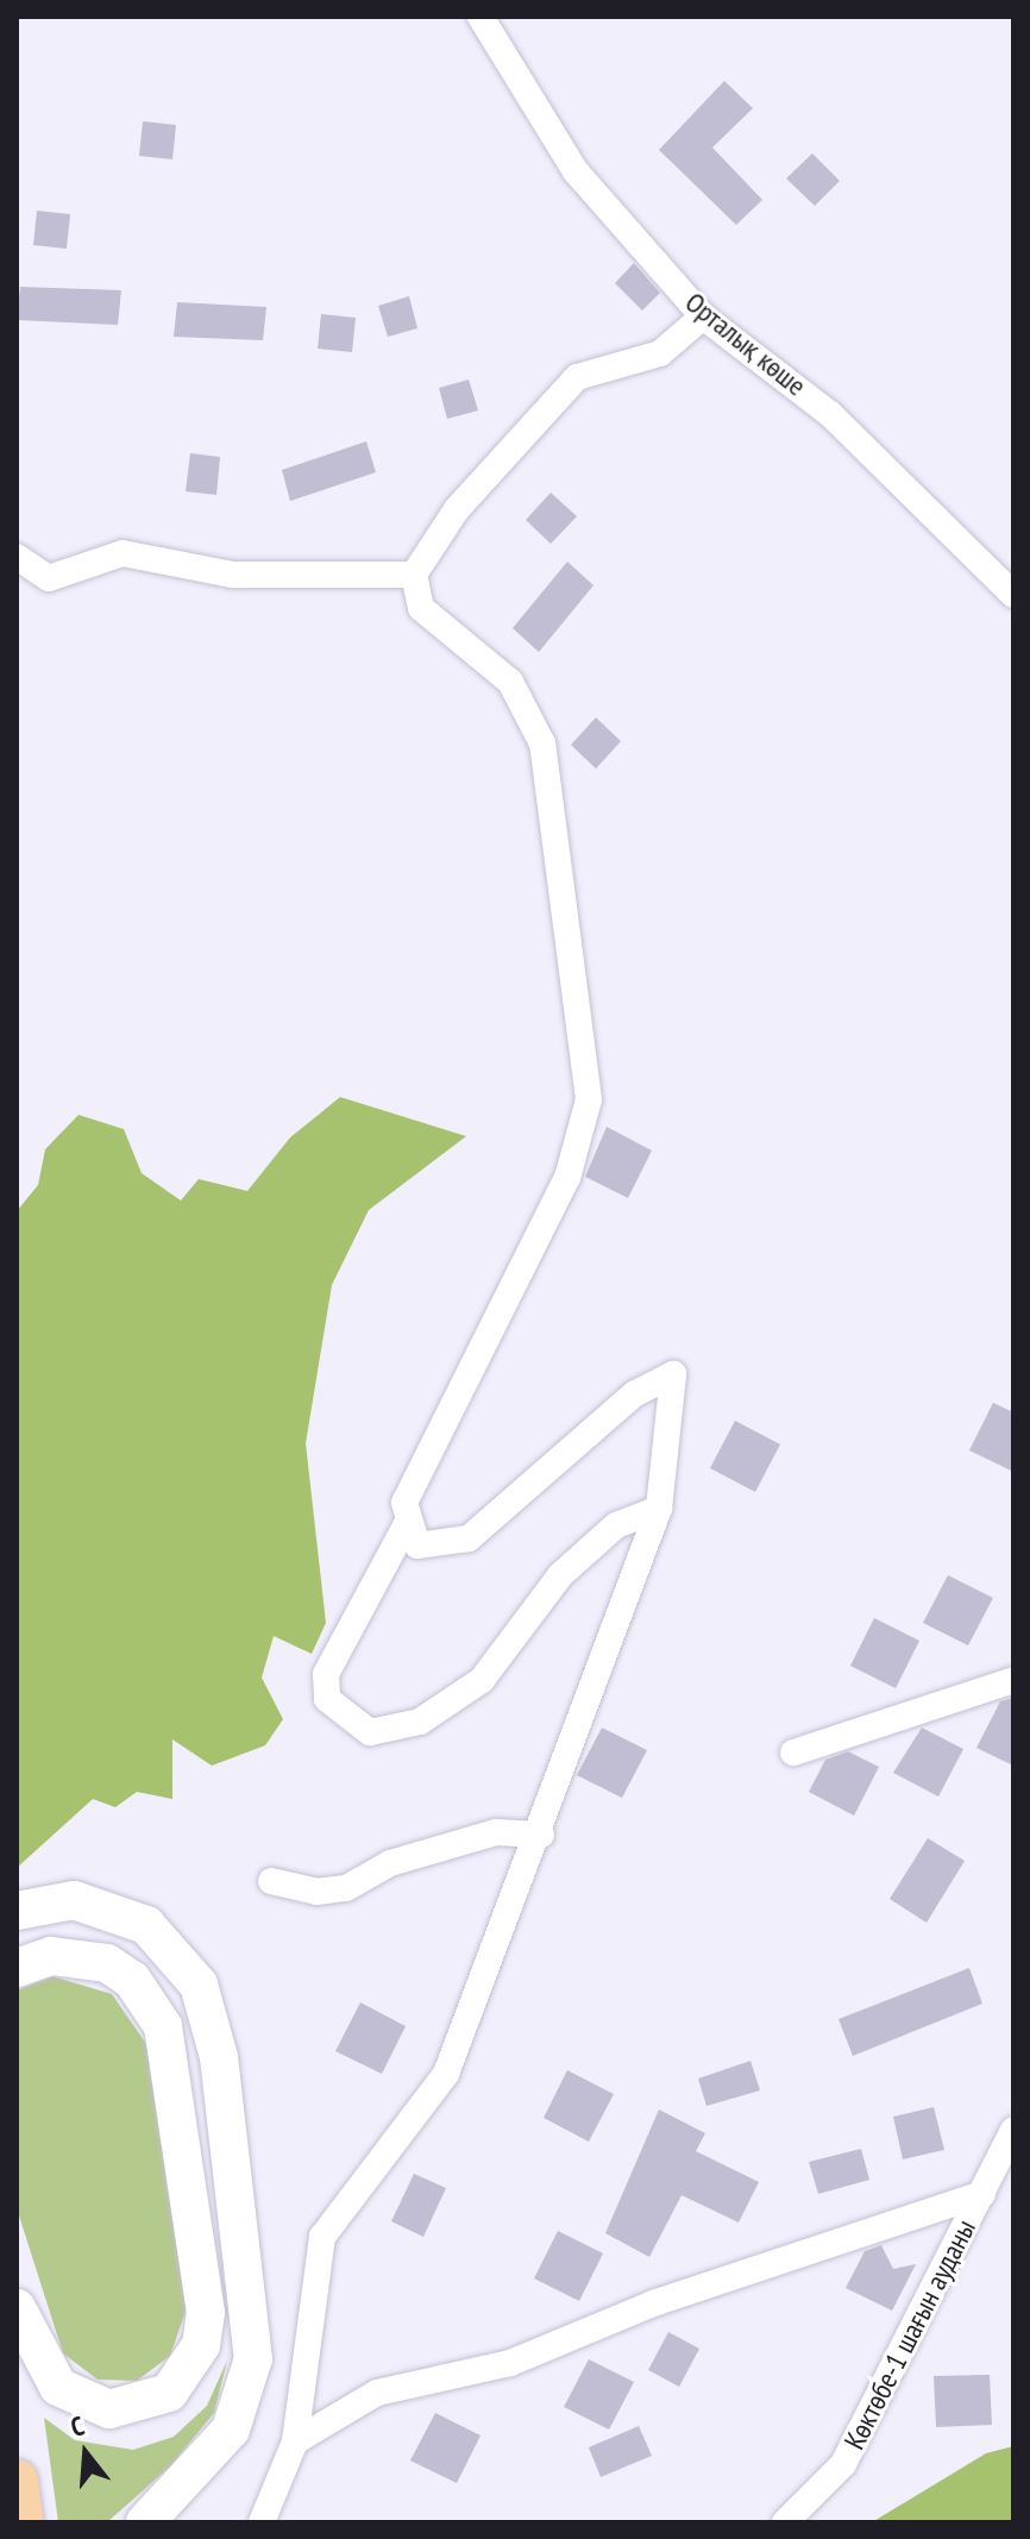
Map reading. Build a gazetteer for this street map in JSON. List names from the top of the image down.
{
  "streets": {
    "street": ["Орталық көше", "Көктөбе-1 шағын ауданы"]
  },
  "north": "top"
}
